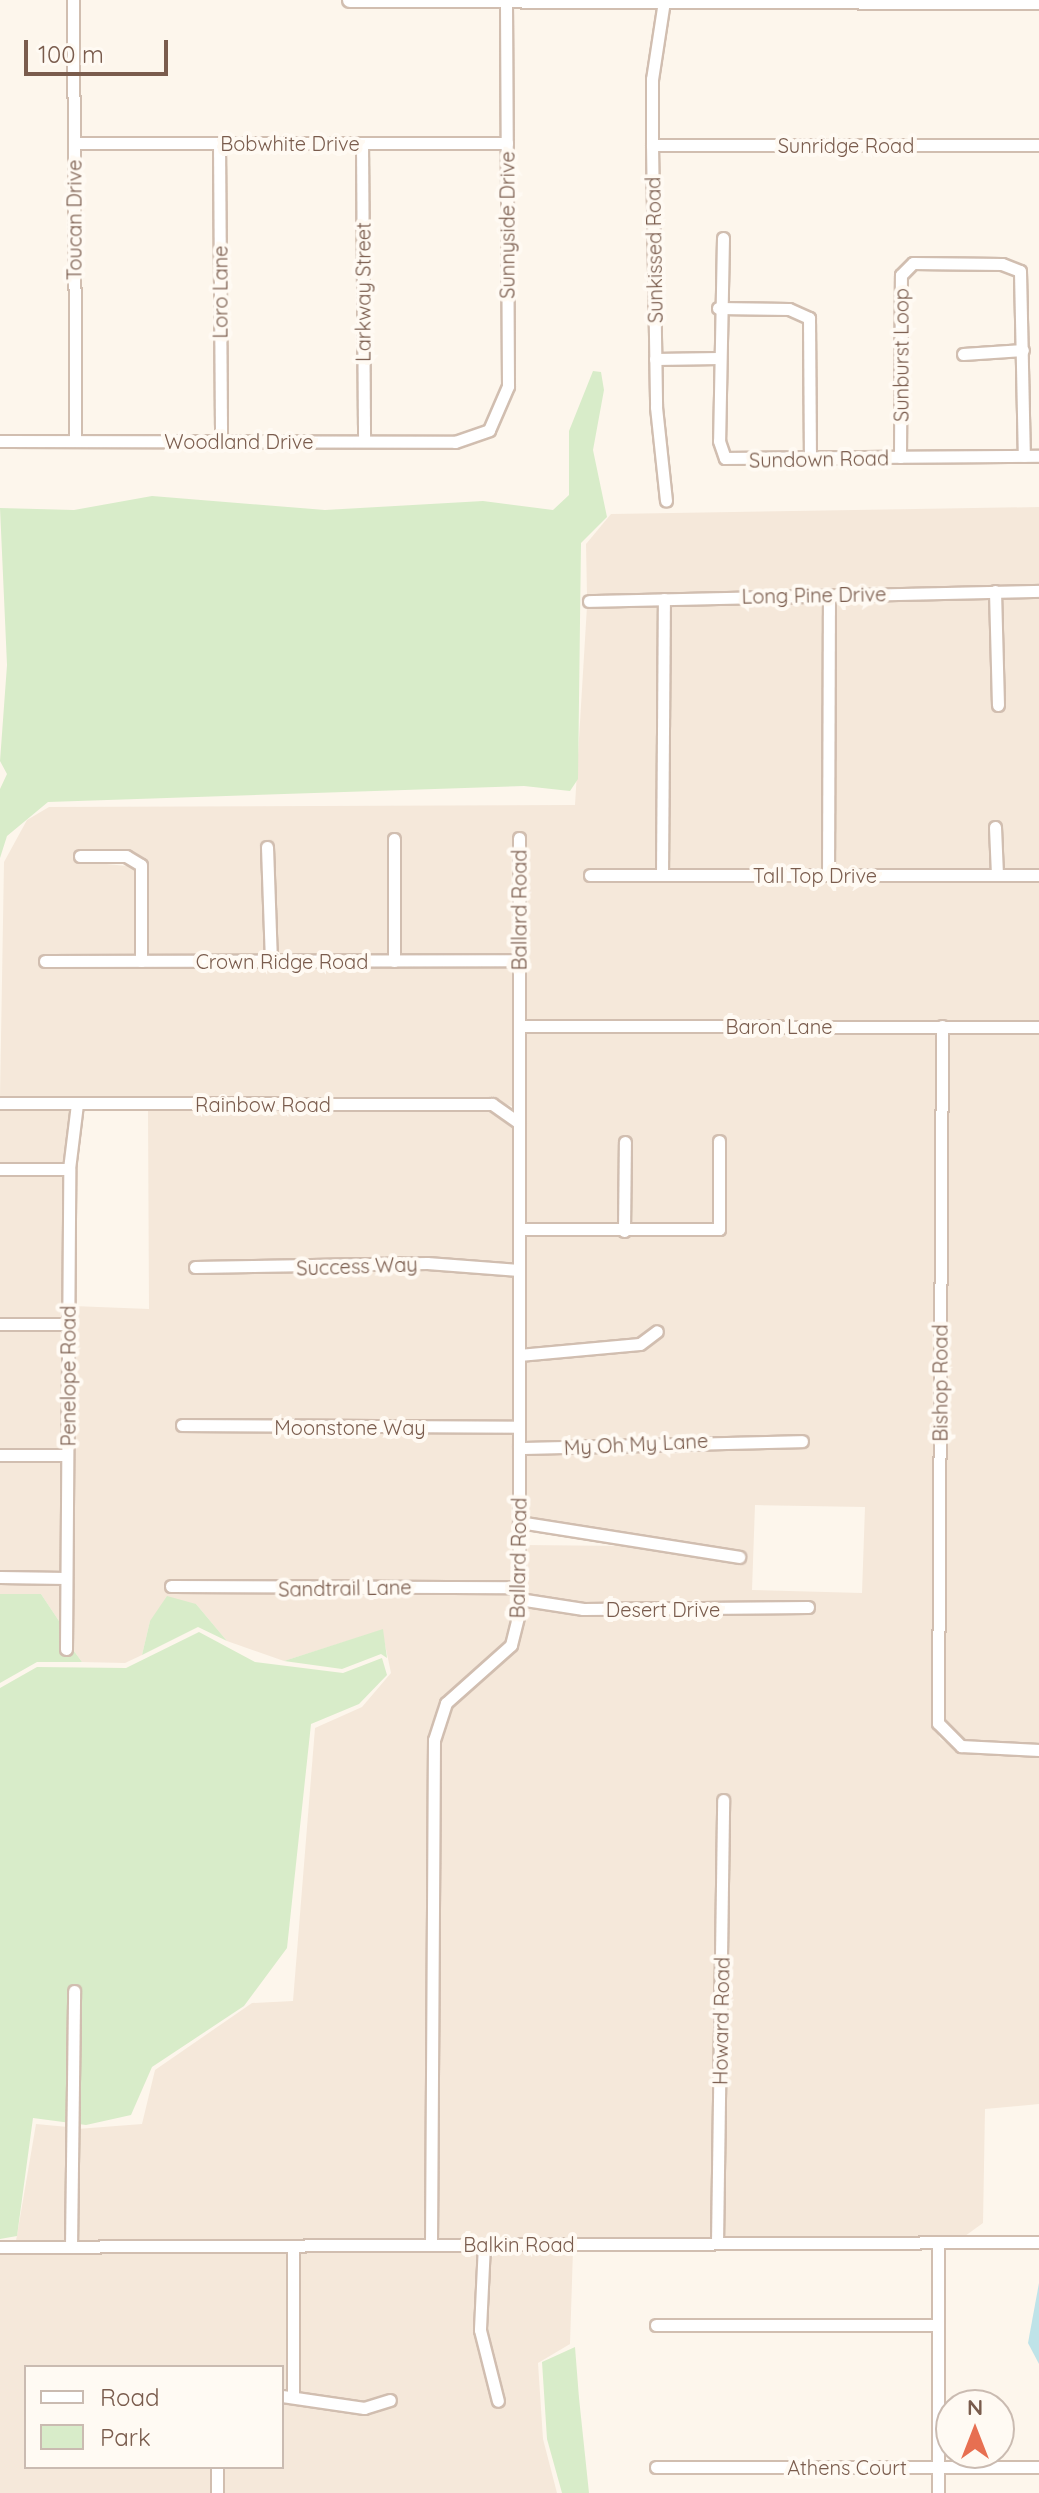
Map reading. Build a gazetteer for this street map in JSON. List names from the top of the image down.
{
  "streets": {
    "street": [
      "Bobwhite Drive",
      "Sunridge Road",
      "Toucan Drive",
      "Sunnyside Drive",
      "Sunkissed Road",
      "Loro Lane",
      "Larkway Street",
      "Sunburst Loop",
      "Woodland Drive",
      "Sundown Road",
      "Long Pine Drive",
      "Tall Top Drive",
      "Ballard Road",
      "Crown Ridge Road",
      "Baron Lane",
      "Rainbow Road",
      "Success Way",
      "Penelope Road",
      "Bishop Road",
      "Moonstone Way",
      "My Oh My Lane",
      "Sandtrail Lane",
      "Desert Drive",
      "Howard Road",
      "Balkin Road",
      "Athens Court"
    ]
  },
  "crossings": [
    ["Bobwhite Drive", "Toucan Drive"],
    ["Bobwhite Drive", "Sunnyside Drive"],
    ["Bobwhite Drive", "Loro Lane"],
    ["Bobwhite Drive", "Larkway Street"],
    ["Sunridge Road", "Sunkissed Road"],
    ["Toucan Drive", "Woodland Drive"],
    ["Sunnyside Drive", "Woodland Drive"],
    ["Loro Lane", "Woodland Drive"],
    ["Larkway Street", "Woodland Drive"],
    ["Sunburst Loop", "Sundown Road"],
    ["Ballard Road", "Crown Ridge Road"],
    ["Ballard Road", "Baron Lane"],
    ["Ballard Road", "Rainbow Road"],
    ["Ballard Road", "Success Way"],
    ["Ballard Road", "Moonstone Way"],
    ["Ballard Road", "My Oh My Lane"],
    ["Ballard Road", "Sandtrail Lane"],
    ["Ballard Road", "Desert Drive"],
    ["Ballard Road", "Balkin Road"],
    ["Baron Lane", "Bishop Road"],
    ["Rainbow Road", "Penelope Road"],
    ["Sandtrail Lane", "Desert Drive"],
    ["Howard Road", "Balkin Road"]
  ],
  "legend": ["Road", "Park"],
  "scale_bar": "100 m",
  "north": "top"
}
